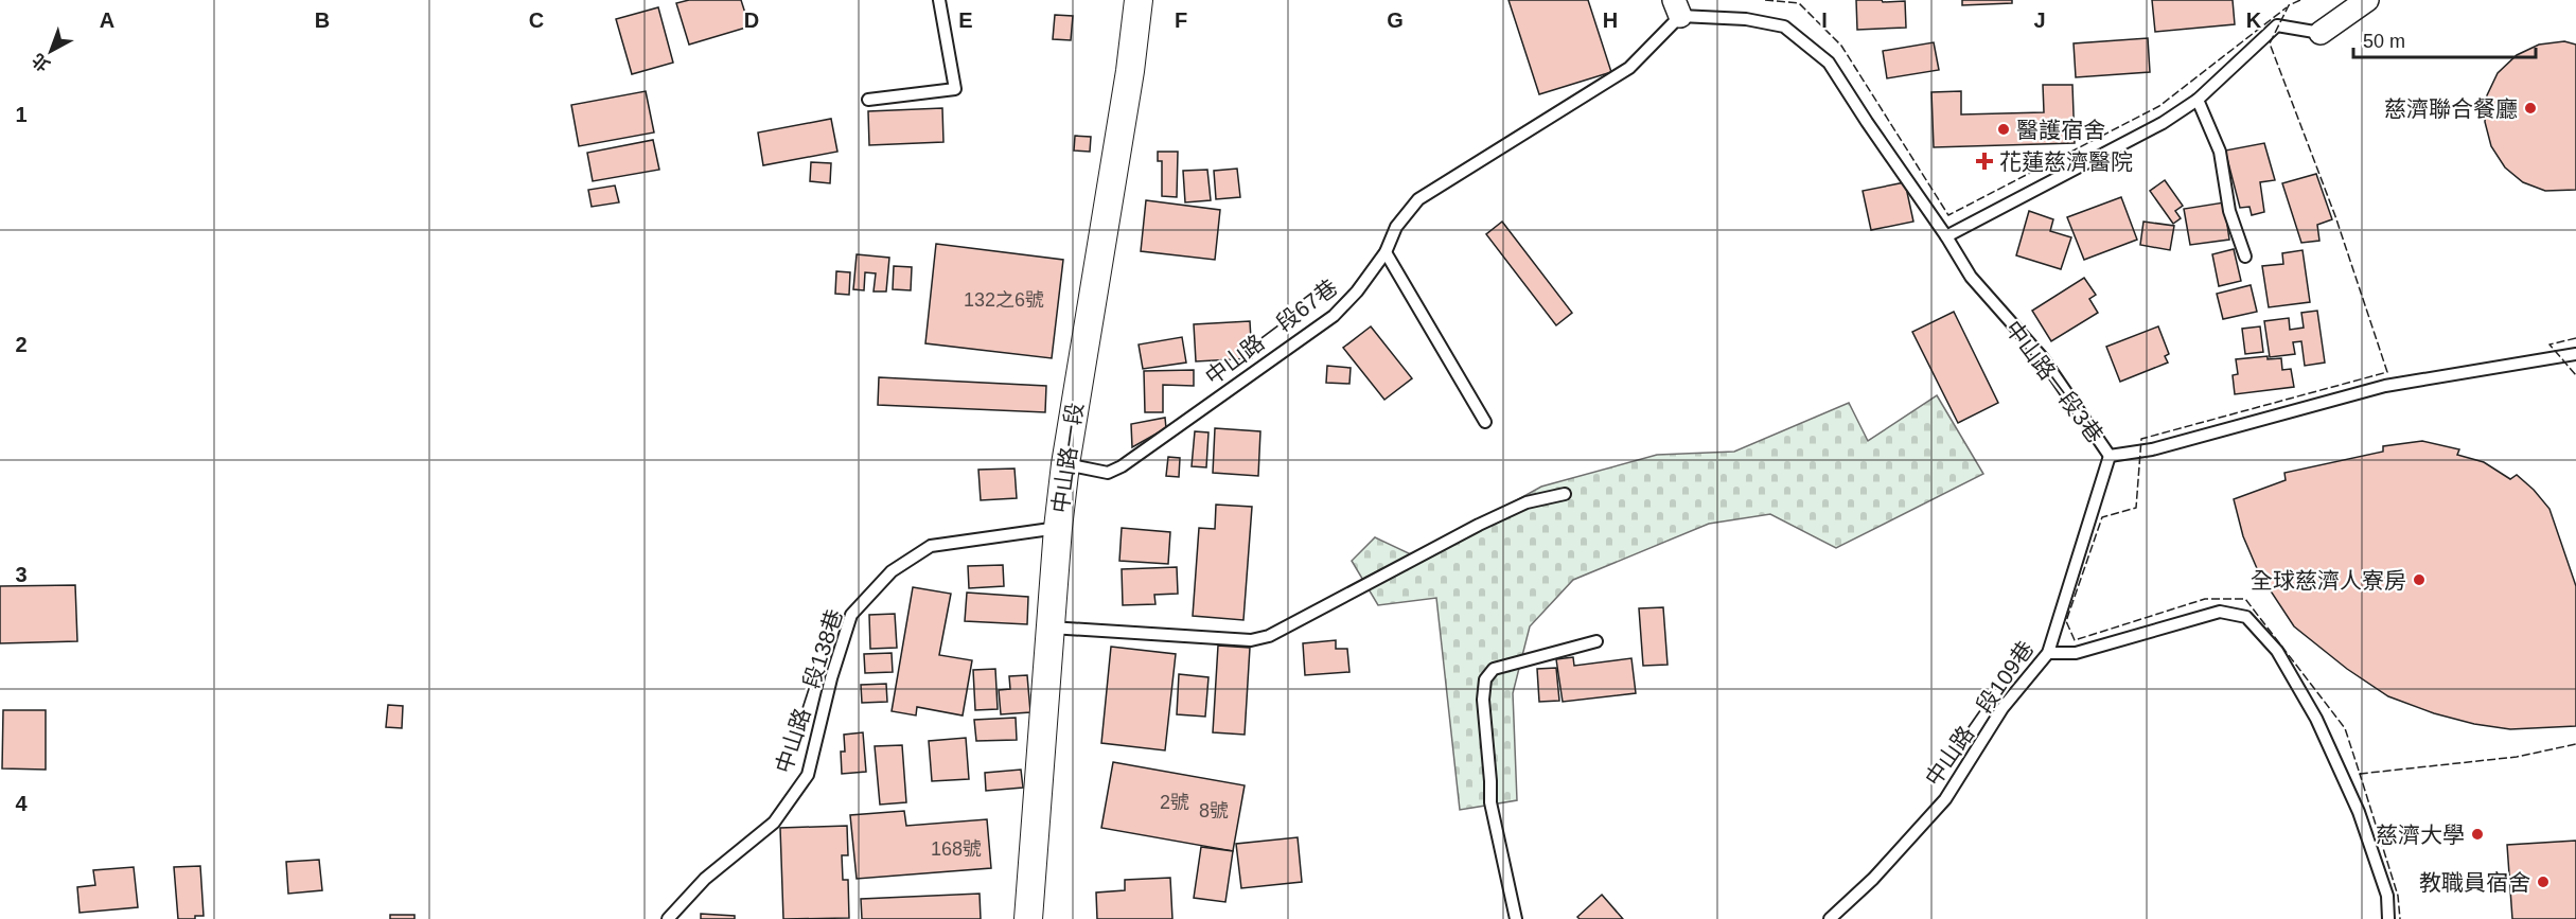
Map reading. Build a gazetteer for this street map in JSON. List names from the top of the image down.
{
  "streets": {
    "street": ["中山路一段"],
    "lane": [
      "中山路一段67巷",
      "中山路一段3巷",
      "中山路一段138巷",
      "中山路一段109巷"
    ]
  },
  "crossings": [
    ["中山路一段67巷", "中山路一段3巷"],
    ["中山路一段67巷", "中山路一段"],
    ["中山路一段3巷", "中山路一段109巷"],
    ["中山路一段", "中山路一段138巷"]
  ],
  "places": {
    "other": [
      "慈濟聯合餐廳",
      "醫護宿舍",
      "全球慈濟人寮房",
      "慈濟大學",
      "教職員宿舍"
    ],
    "health": ["花蓮慈濟醫院"]
  },
  "house_numbers": [
    "132之6號",
    "2號",
    "8號",
    "168號"
  ],
  "scale_bar": "50 m",
  "north": "bottom left",
  "grid": {
    "columns": [
      "A",
      "B",
      "C",
      "D",
      "E",
      "F",
      "G",
      "H",
      "I",
      "J",
      "K"
    ],
    "rows": [
      "1",
      "2",
      "3",
      "4"
    ]
  }
}
